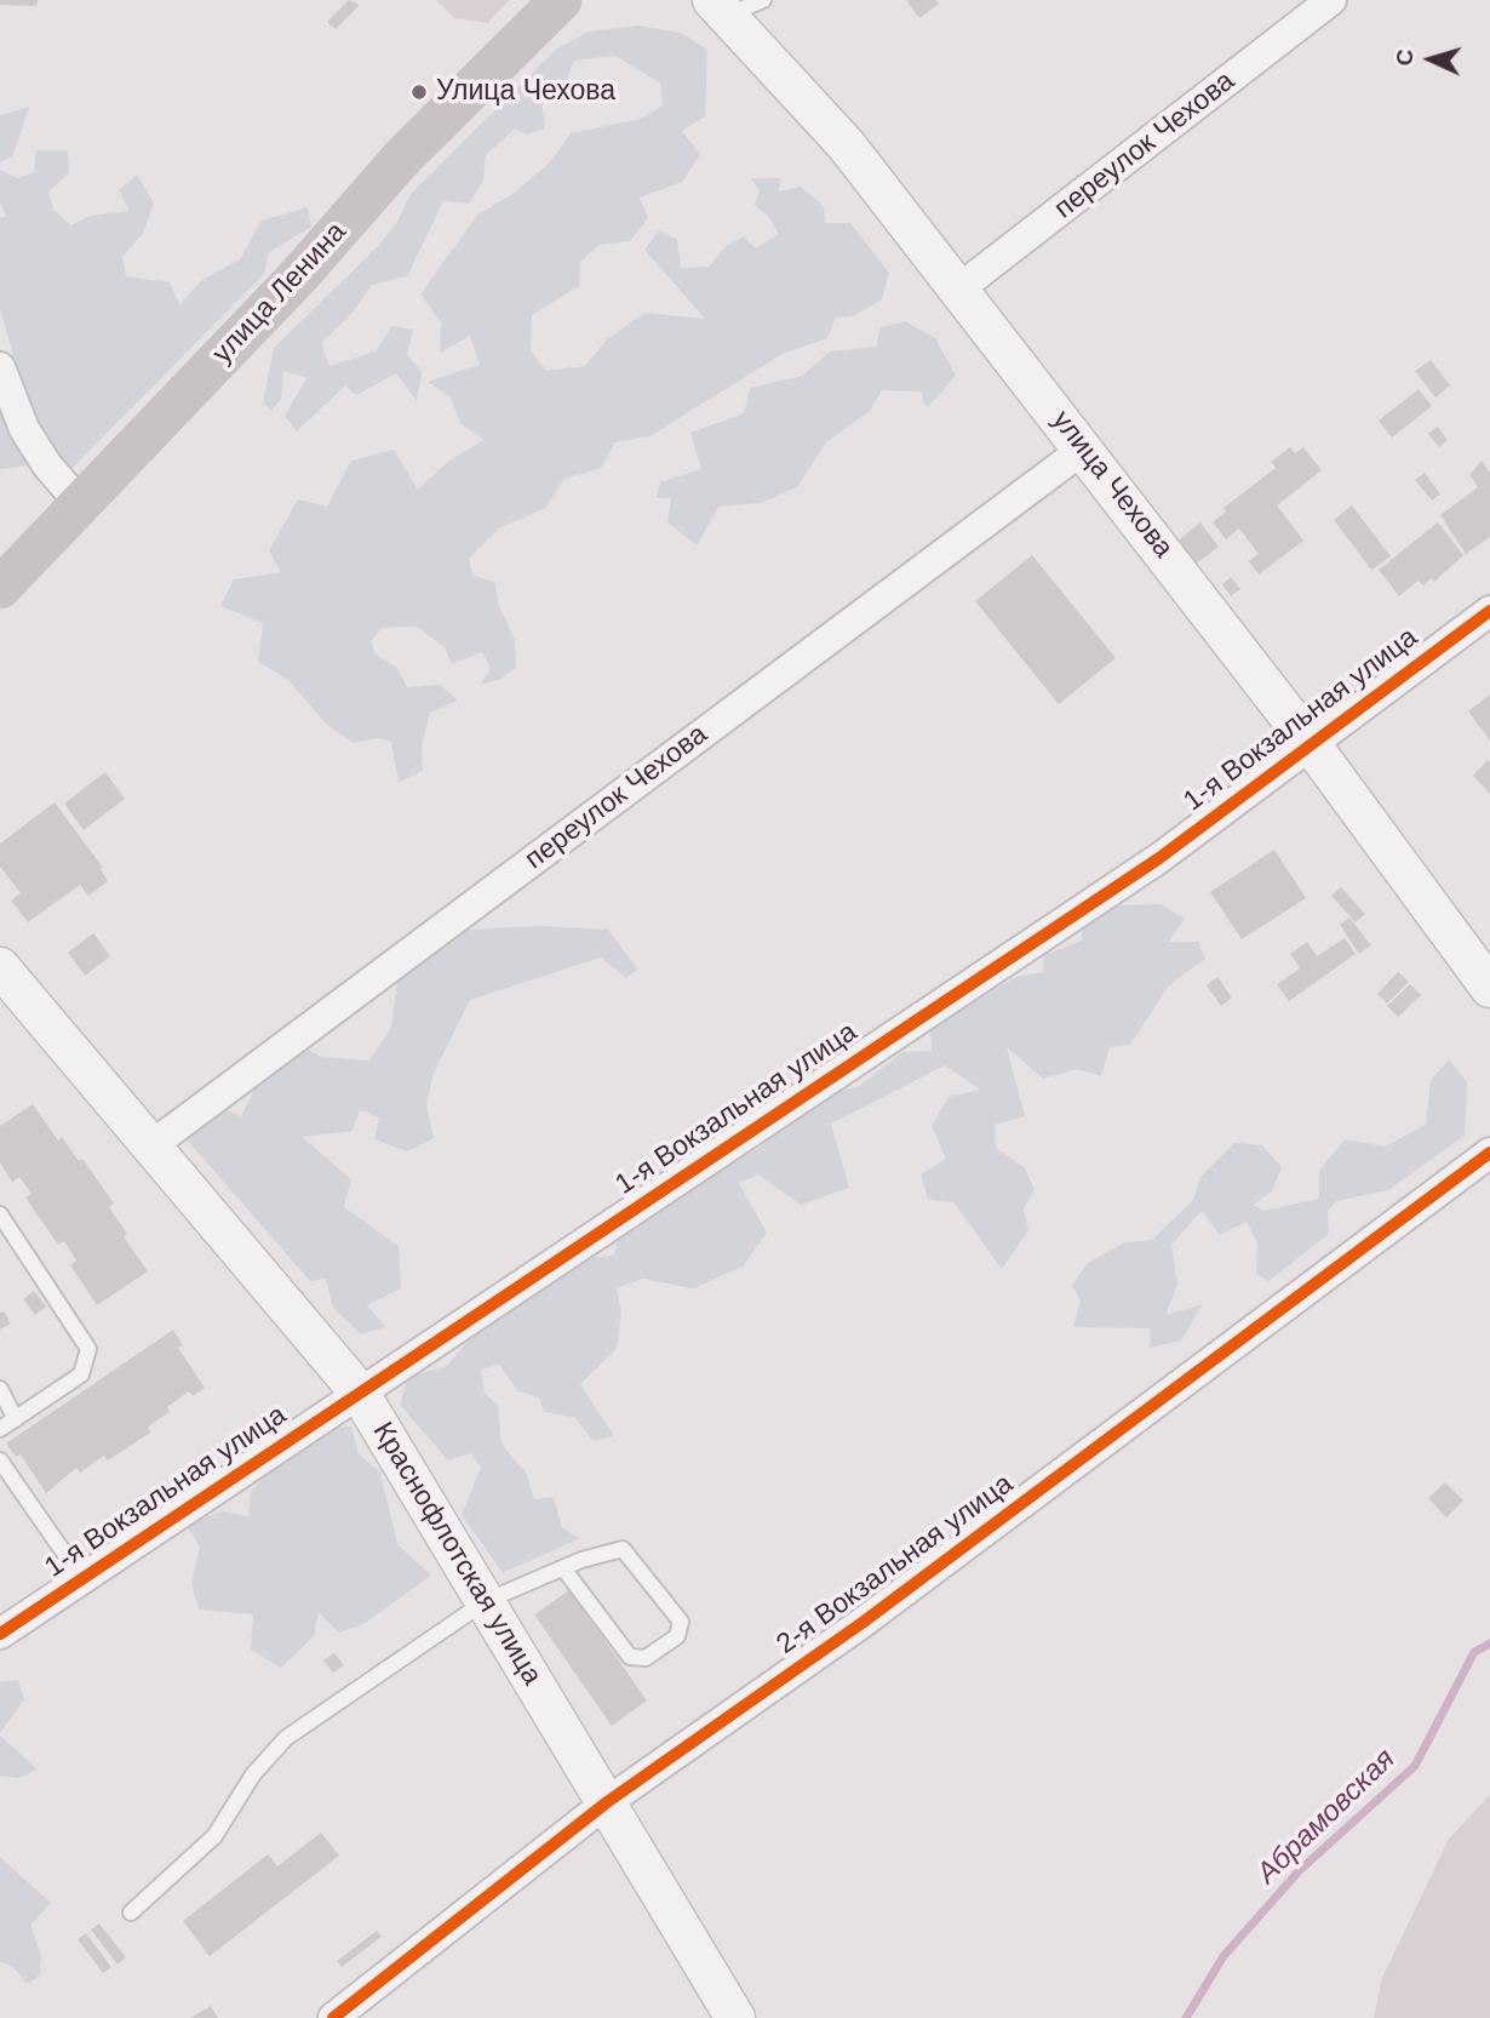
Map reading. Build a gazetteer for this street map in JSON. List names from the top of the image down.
{
  "streets": {
    "main road": ["улица Ленина"],
    "street": [
      "переулок Чехова",
      "улица Чехова",
      "1-я Вокзальная улица",
      "Краснофлотская улица",
      "2-я Вокзальная улица"
    ]
  },
  "crossings": [
    ["переулок Чехова", "улица Чехова"],
    ["переулок Чехова", "Краснофлотская улица"],
    ["улица Чехова", "1-я Вокзальная улица"],
    ["1-я Вокзальная улица", "Краснофлотская улица"],
    ["Краснофлотская улица", "2-я Вокзальная улица"]
  ],
  "water": ["Абрамовская"],
  "places": ["Улица Чехова"],
  "north": "left"
}
